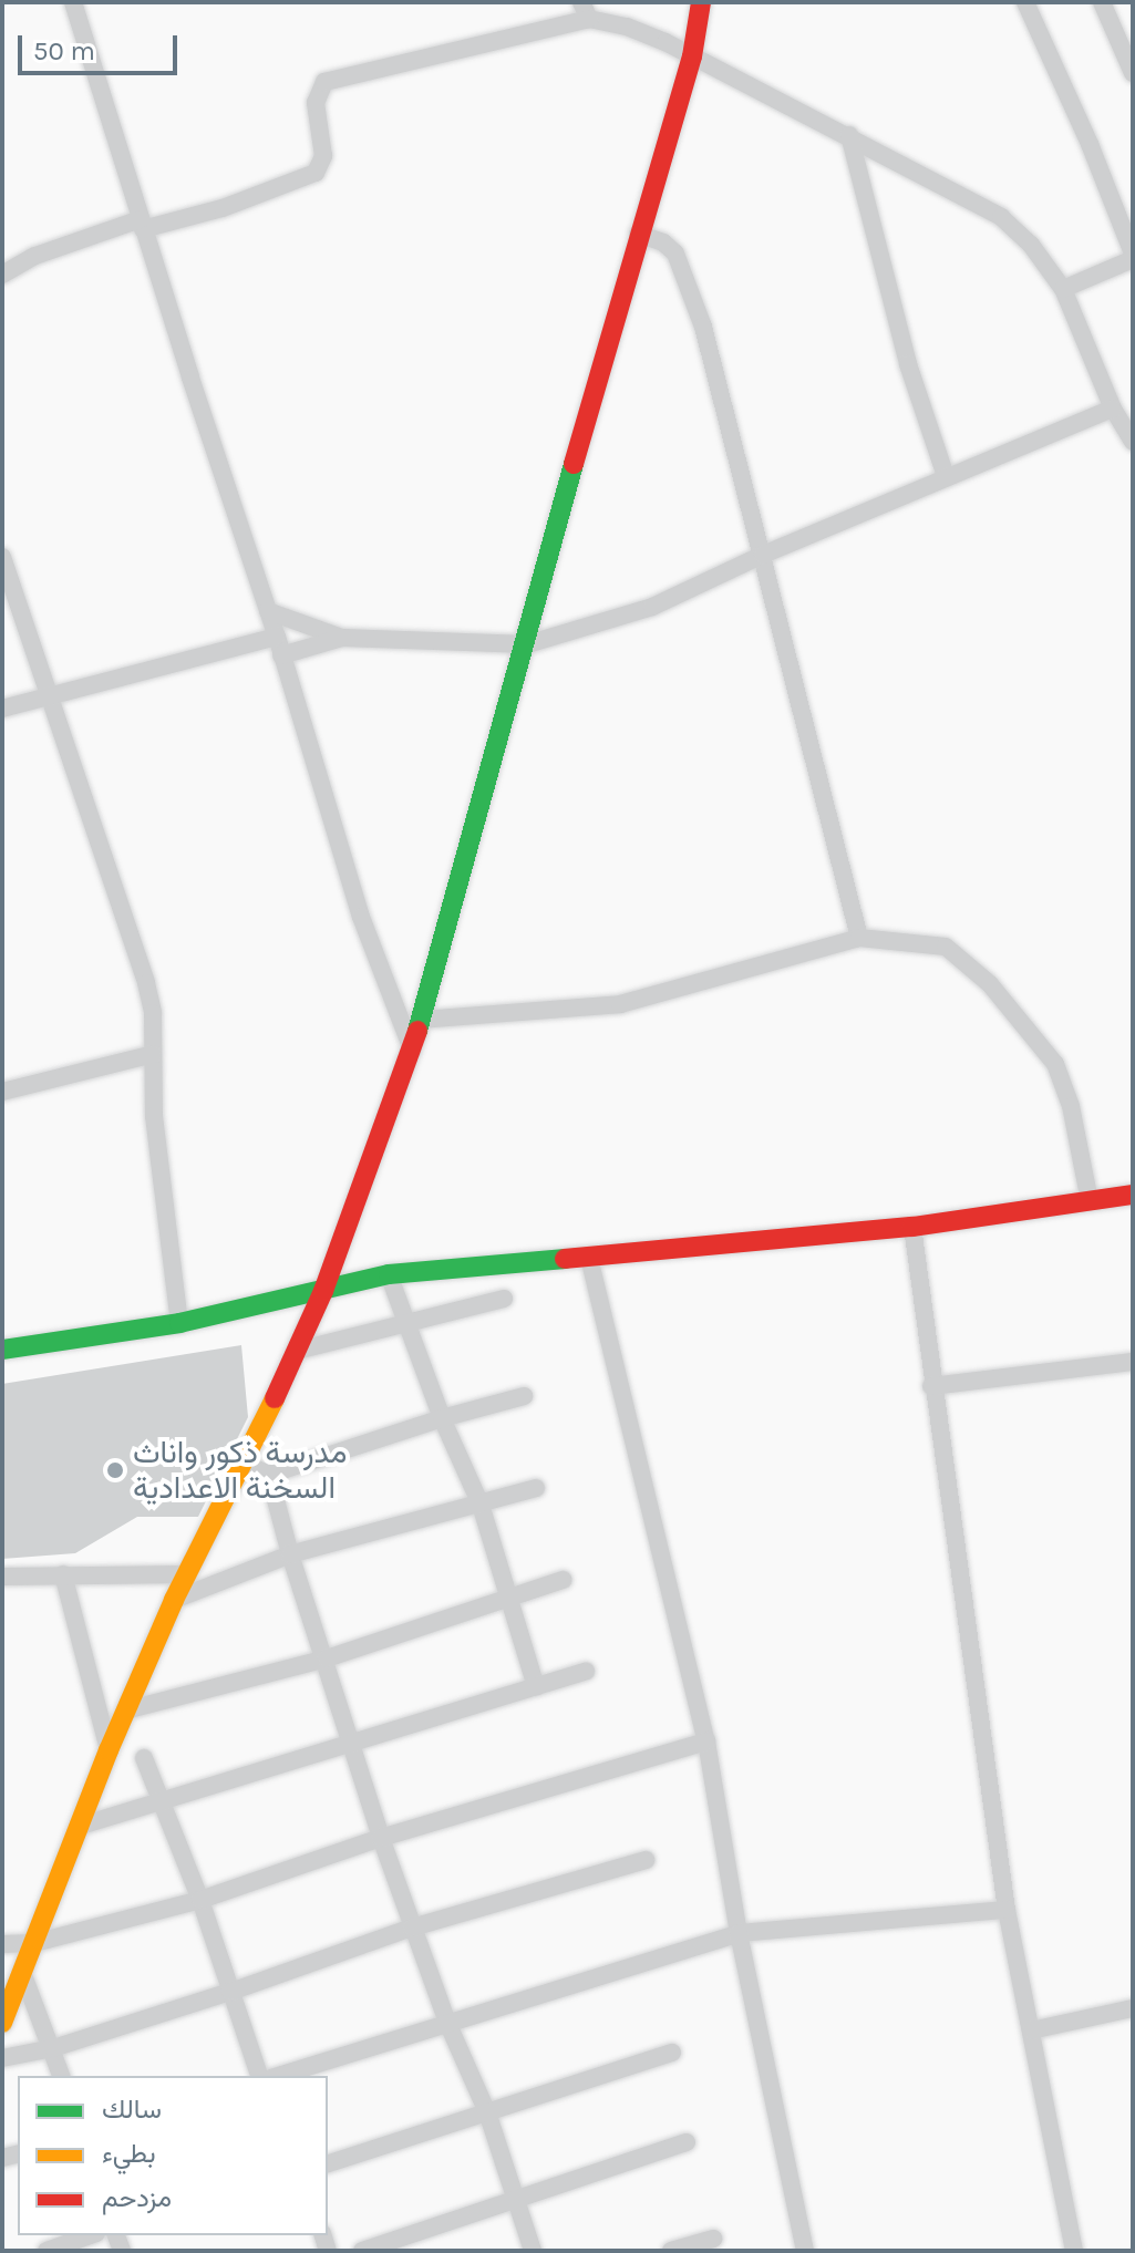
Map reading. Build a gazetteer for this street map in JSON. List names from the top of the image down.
{
  "places": ["مدرسة ذكور واناث السخنة الاعدادية"],
  "legend": ["سالك", "بطيء", "مزدحم"],
  "scale_bar": "50 m"
}
